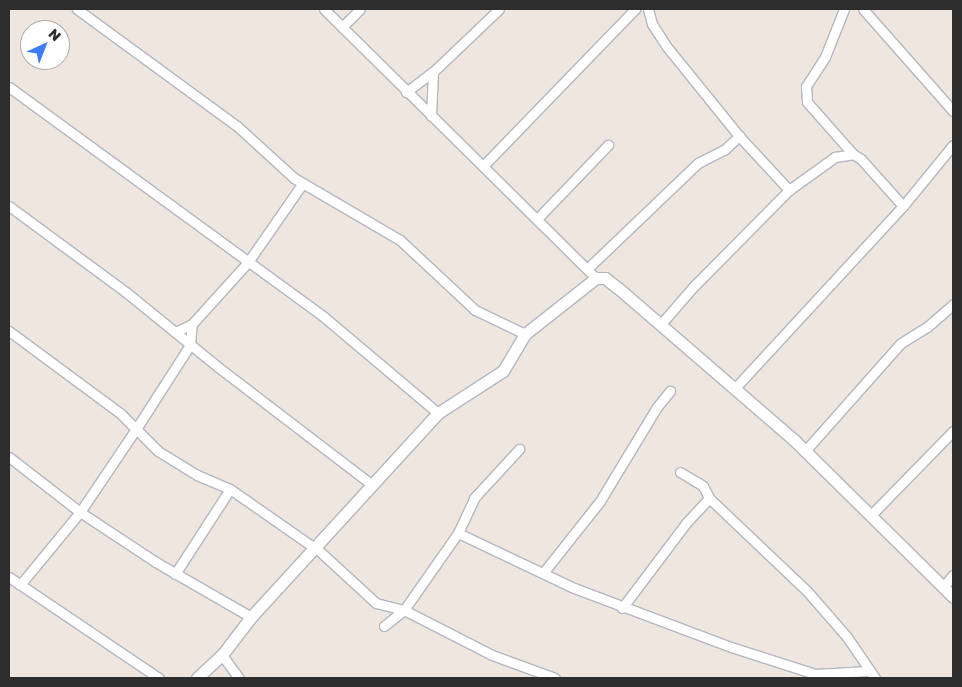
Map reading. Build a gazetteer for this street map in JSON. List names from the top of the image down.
{
  "north": "top right"
}
